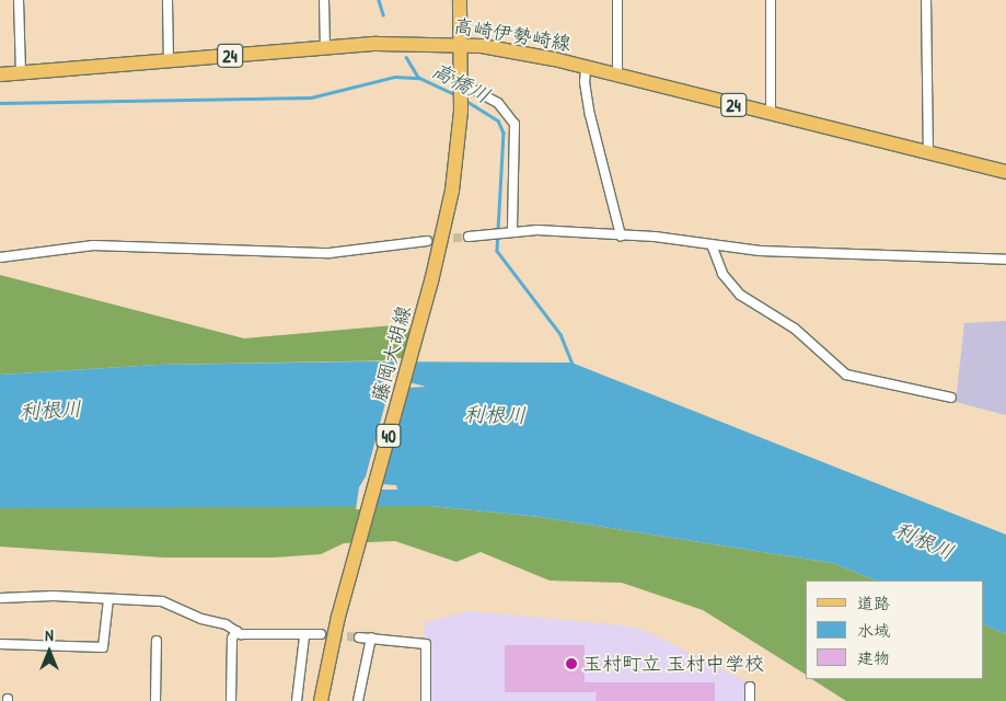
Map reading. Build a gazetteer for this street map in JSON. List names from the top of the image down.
{
  "streets": {
    "main road": [
      "高崎伊勢崎線",
      "24",
      "藤岡大胡線",
      "40"
    ]
  },
  "crossings": [
    ["高崎伊勢崎線", "40"],
    ["藤岡大胡線", "40"]
  ],
  "water": ["高橋川", "利根川"],
  "places": ["玉村町立 玉村中学校"],
  "legend": ["道路", "水域", "建物"],
  "north": "top"
}
